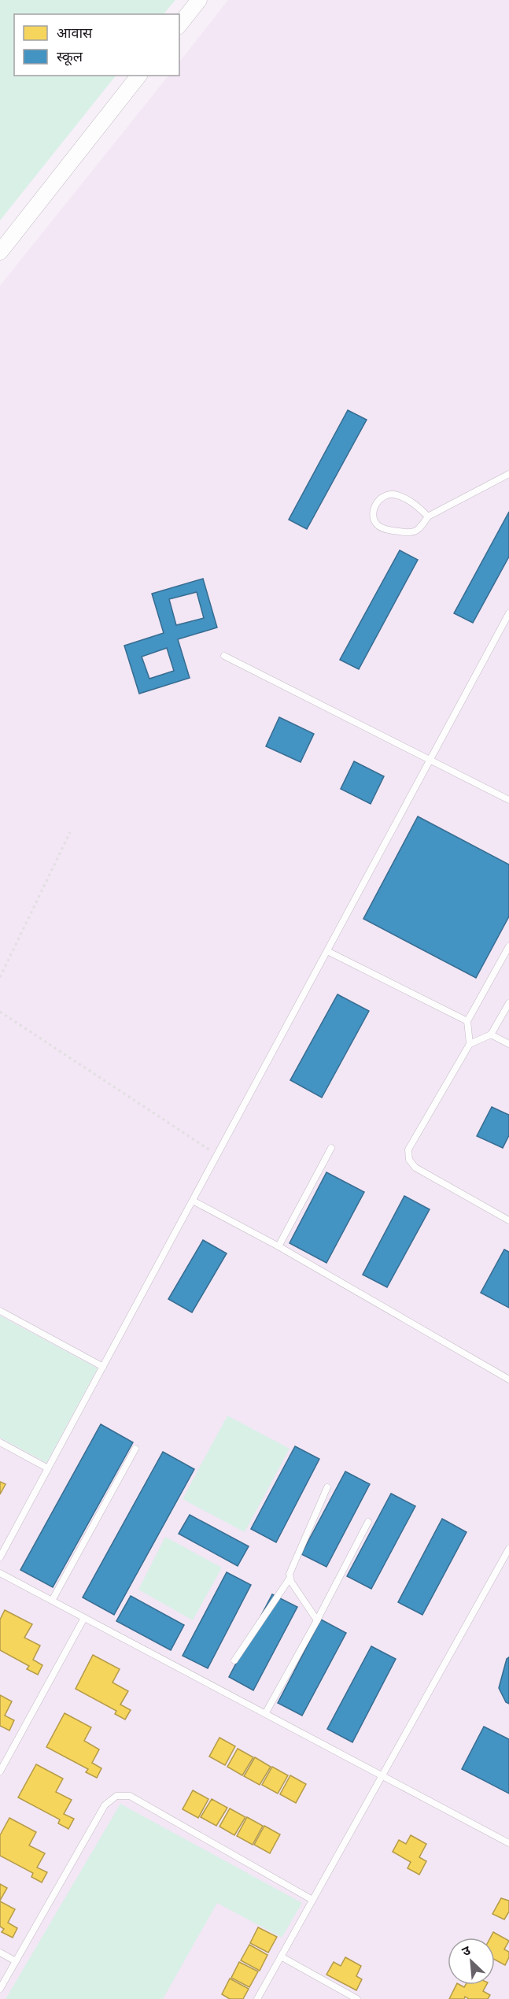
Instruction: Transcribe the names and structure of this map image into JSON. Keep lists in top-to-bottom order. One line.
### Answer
{"legend":["आवास","स्कूल"],"north":"top left"}
